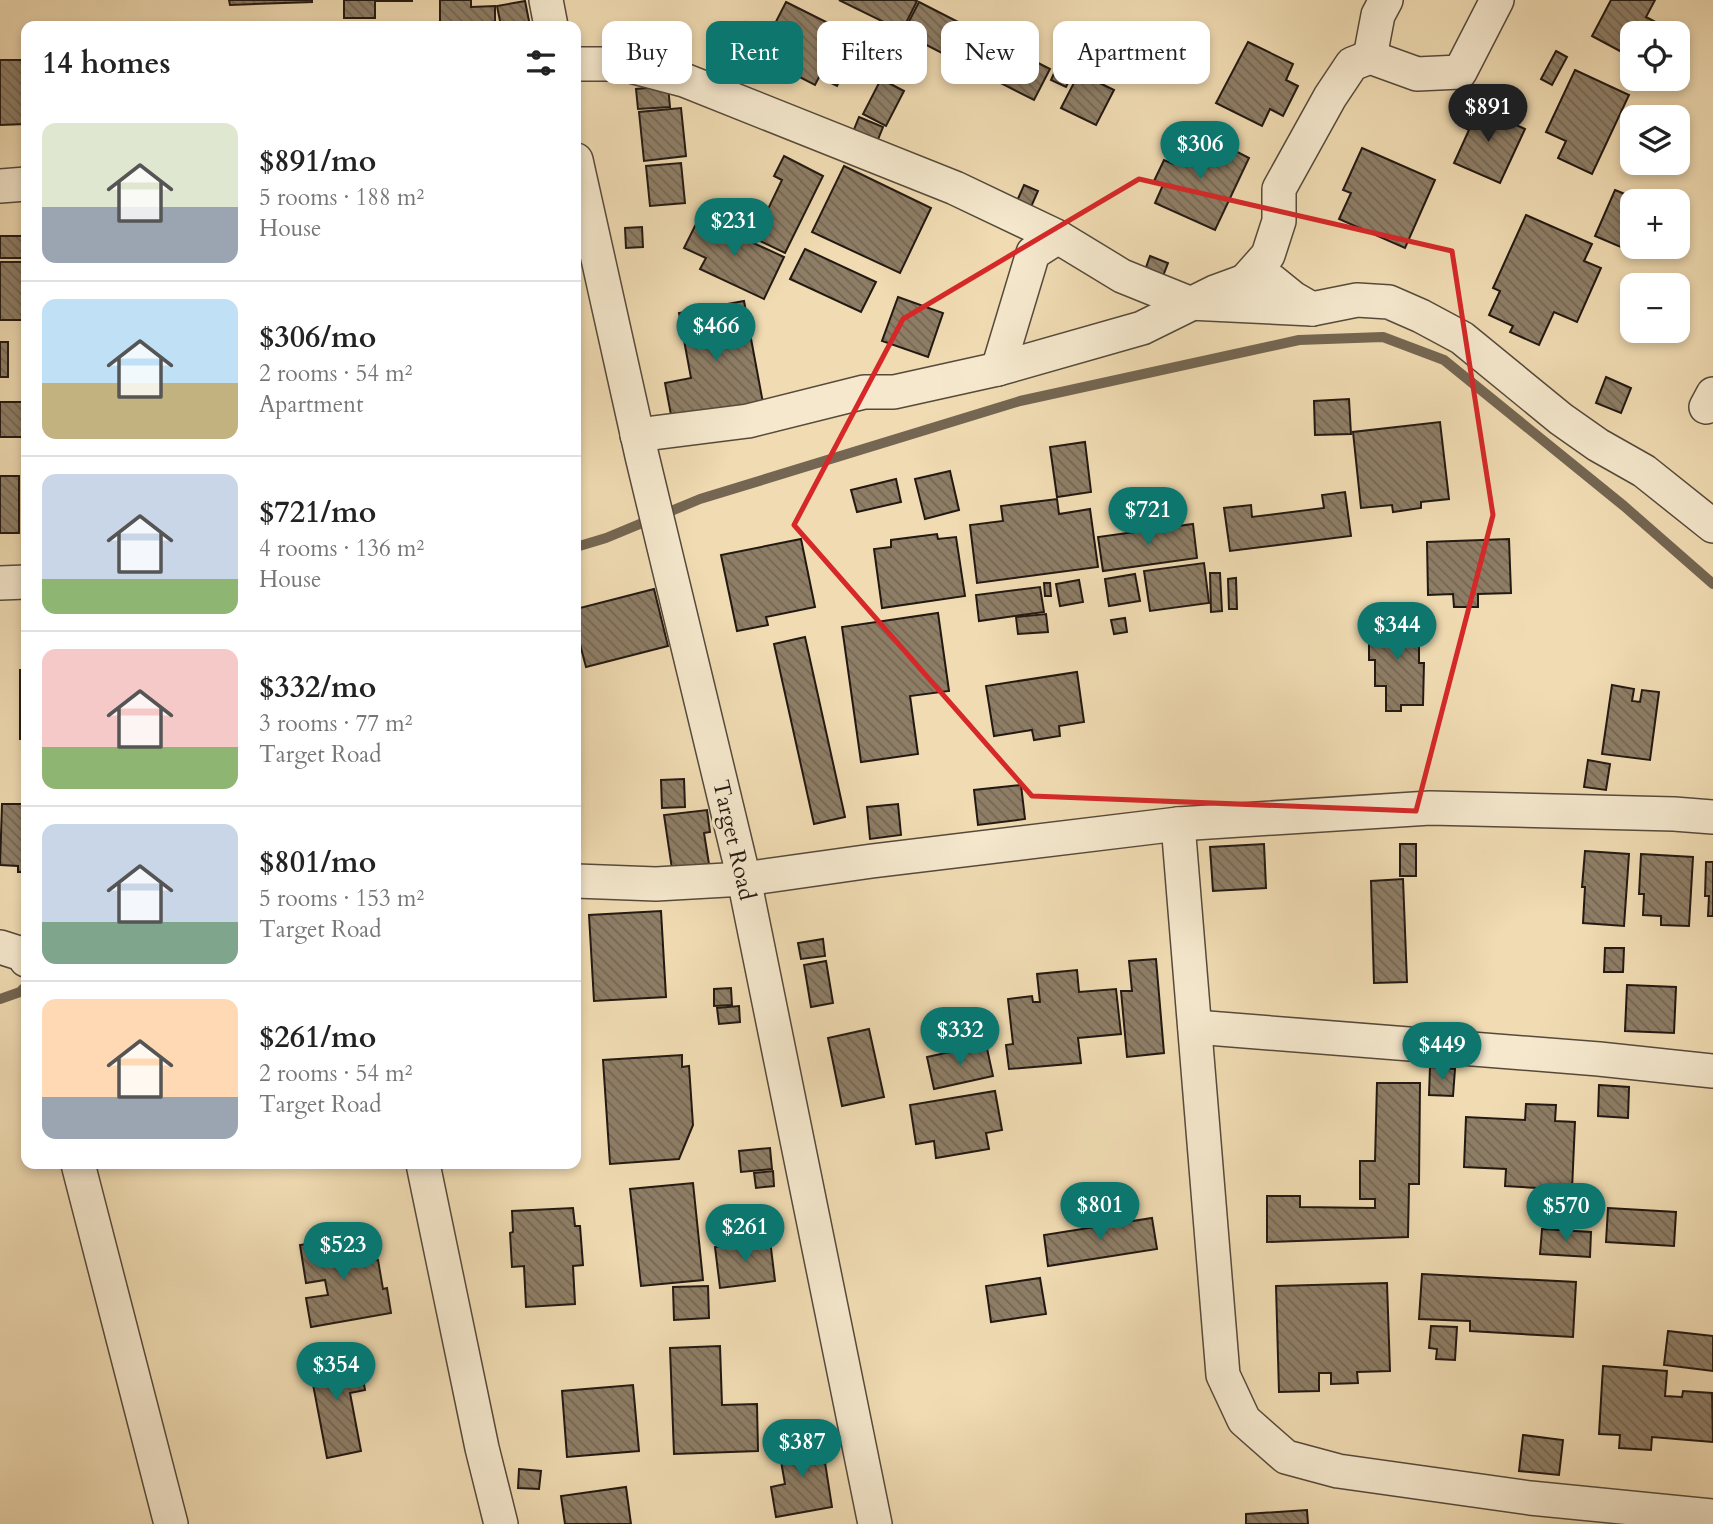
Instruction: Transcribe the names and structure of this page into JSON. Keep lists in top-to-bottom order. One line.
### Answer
{"streets":{"street":["Target Road"]},"page":{"map_buttons":["+","−"],"chip":["Buy","Rent","Filters","New","Apartment"],"heading":"14 homes","price":["$891","$306","$231","$466","$721","$344","$332","$449","$801","$570","$261","$523","$354","$387"],"list":[{"name":"$891/mo","note":"5 rooms · 188 m² · House"},{"name":"$306/mo","note":"2 rooms · 54 m² · Apartment"},{"name":"$721/mo","note":"4 rooms · 136 m² · House"},{"name":"$332/mo","note":"3 rooms · 77 m² · Target Road"},{"name":"$801/mo","note":"5 rooms · 153 m² · Target Road"},{"name":"$261/mo","note":"2 rooms · 54 m² · Target Road"}]}}
